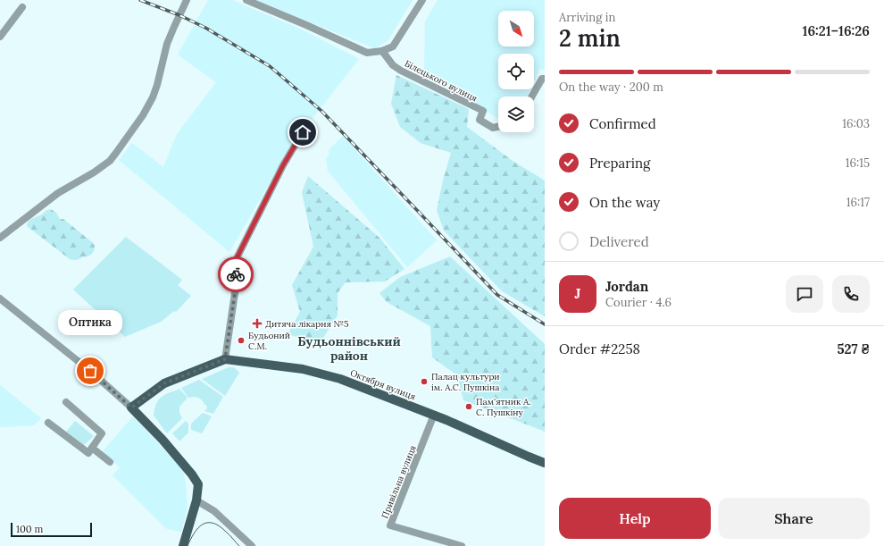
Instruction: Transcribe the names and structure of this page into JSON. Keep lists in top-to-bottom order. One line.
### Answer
{"streets":{"main road":["Октября вулиця"],"street":["Білецького вулиця","Привільна вулиця"]},"crossings":[["Октября вулиця","Привільна вулиця"]],"districts":["Будьоннівський район"],"places":{"health":["Дитяча лікарня №5"],"other":["Будьоний С.М.","Оптика","Палац культури ім. А.С. Пушкіна","Пам'ятник А. С. Пушкіну"]},"scale_bar":"100 m","north":"bottom right","page":{"heading":["2 min","Arriving in","16:21–16:26"],"panel":["Jordan","Courier · 4.6","Order #2258","527 ₴"],"bar":"On the way · 200 m","list":[["Confirmed","16:03"],["Preparing","16:15"],["On the way","16:17"],"Delivered"],"round":"J","bubble":"Оптика","buttons":["Help","Share"],"scale":"100 m"}}
